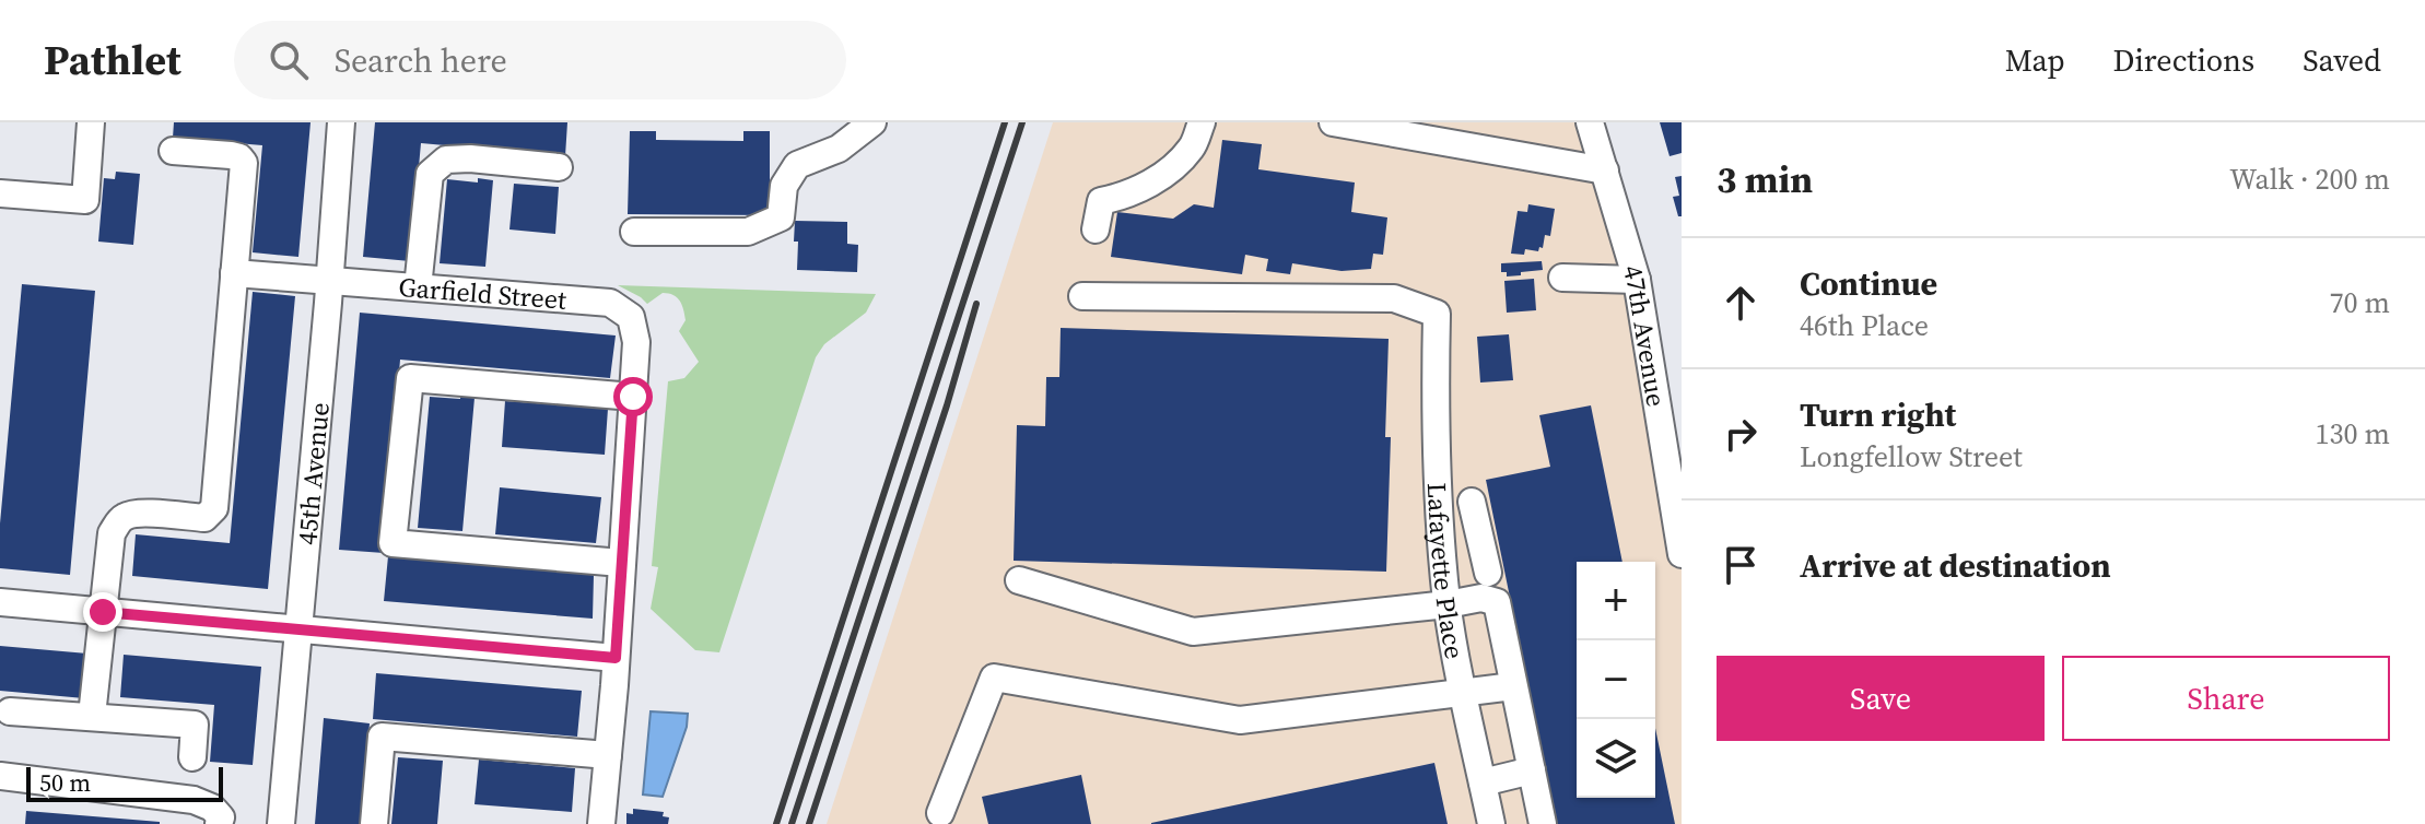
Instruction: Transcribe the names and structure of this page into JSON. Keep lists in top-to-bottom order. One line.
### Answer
{"streets":{"street":["Garfield Street","47th Avenue","45th Avenue","Lafayette Place"]},"crossings":[["Garfield Street","45th Avenue"]],"scale_bar":"50 m","page":{"header":"Pathlet","search":"Search here","nav":["Map","Directions","Saved"],"heading":["3 min","Walk · 200 m"],"list":[["Continue","46th Place","70 m"],["Turn right","Longfellow Street","130 m"],"Arrive at destination"],"map_buttons":["+","−"],"buttons":["Save","Share"],"scale":"50 m"}}
